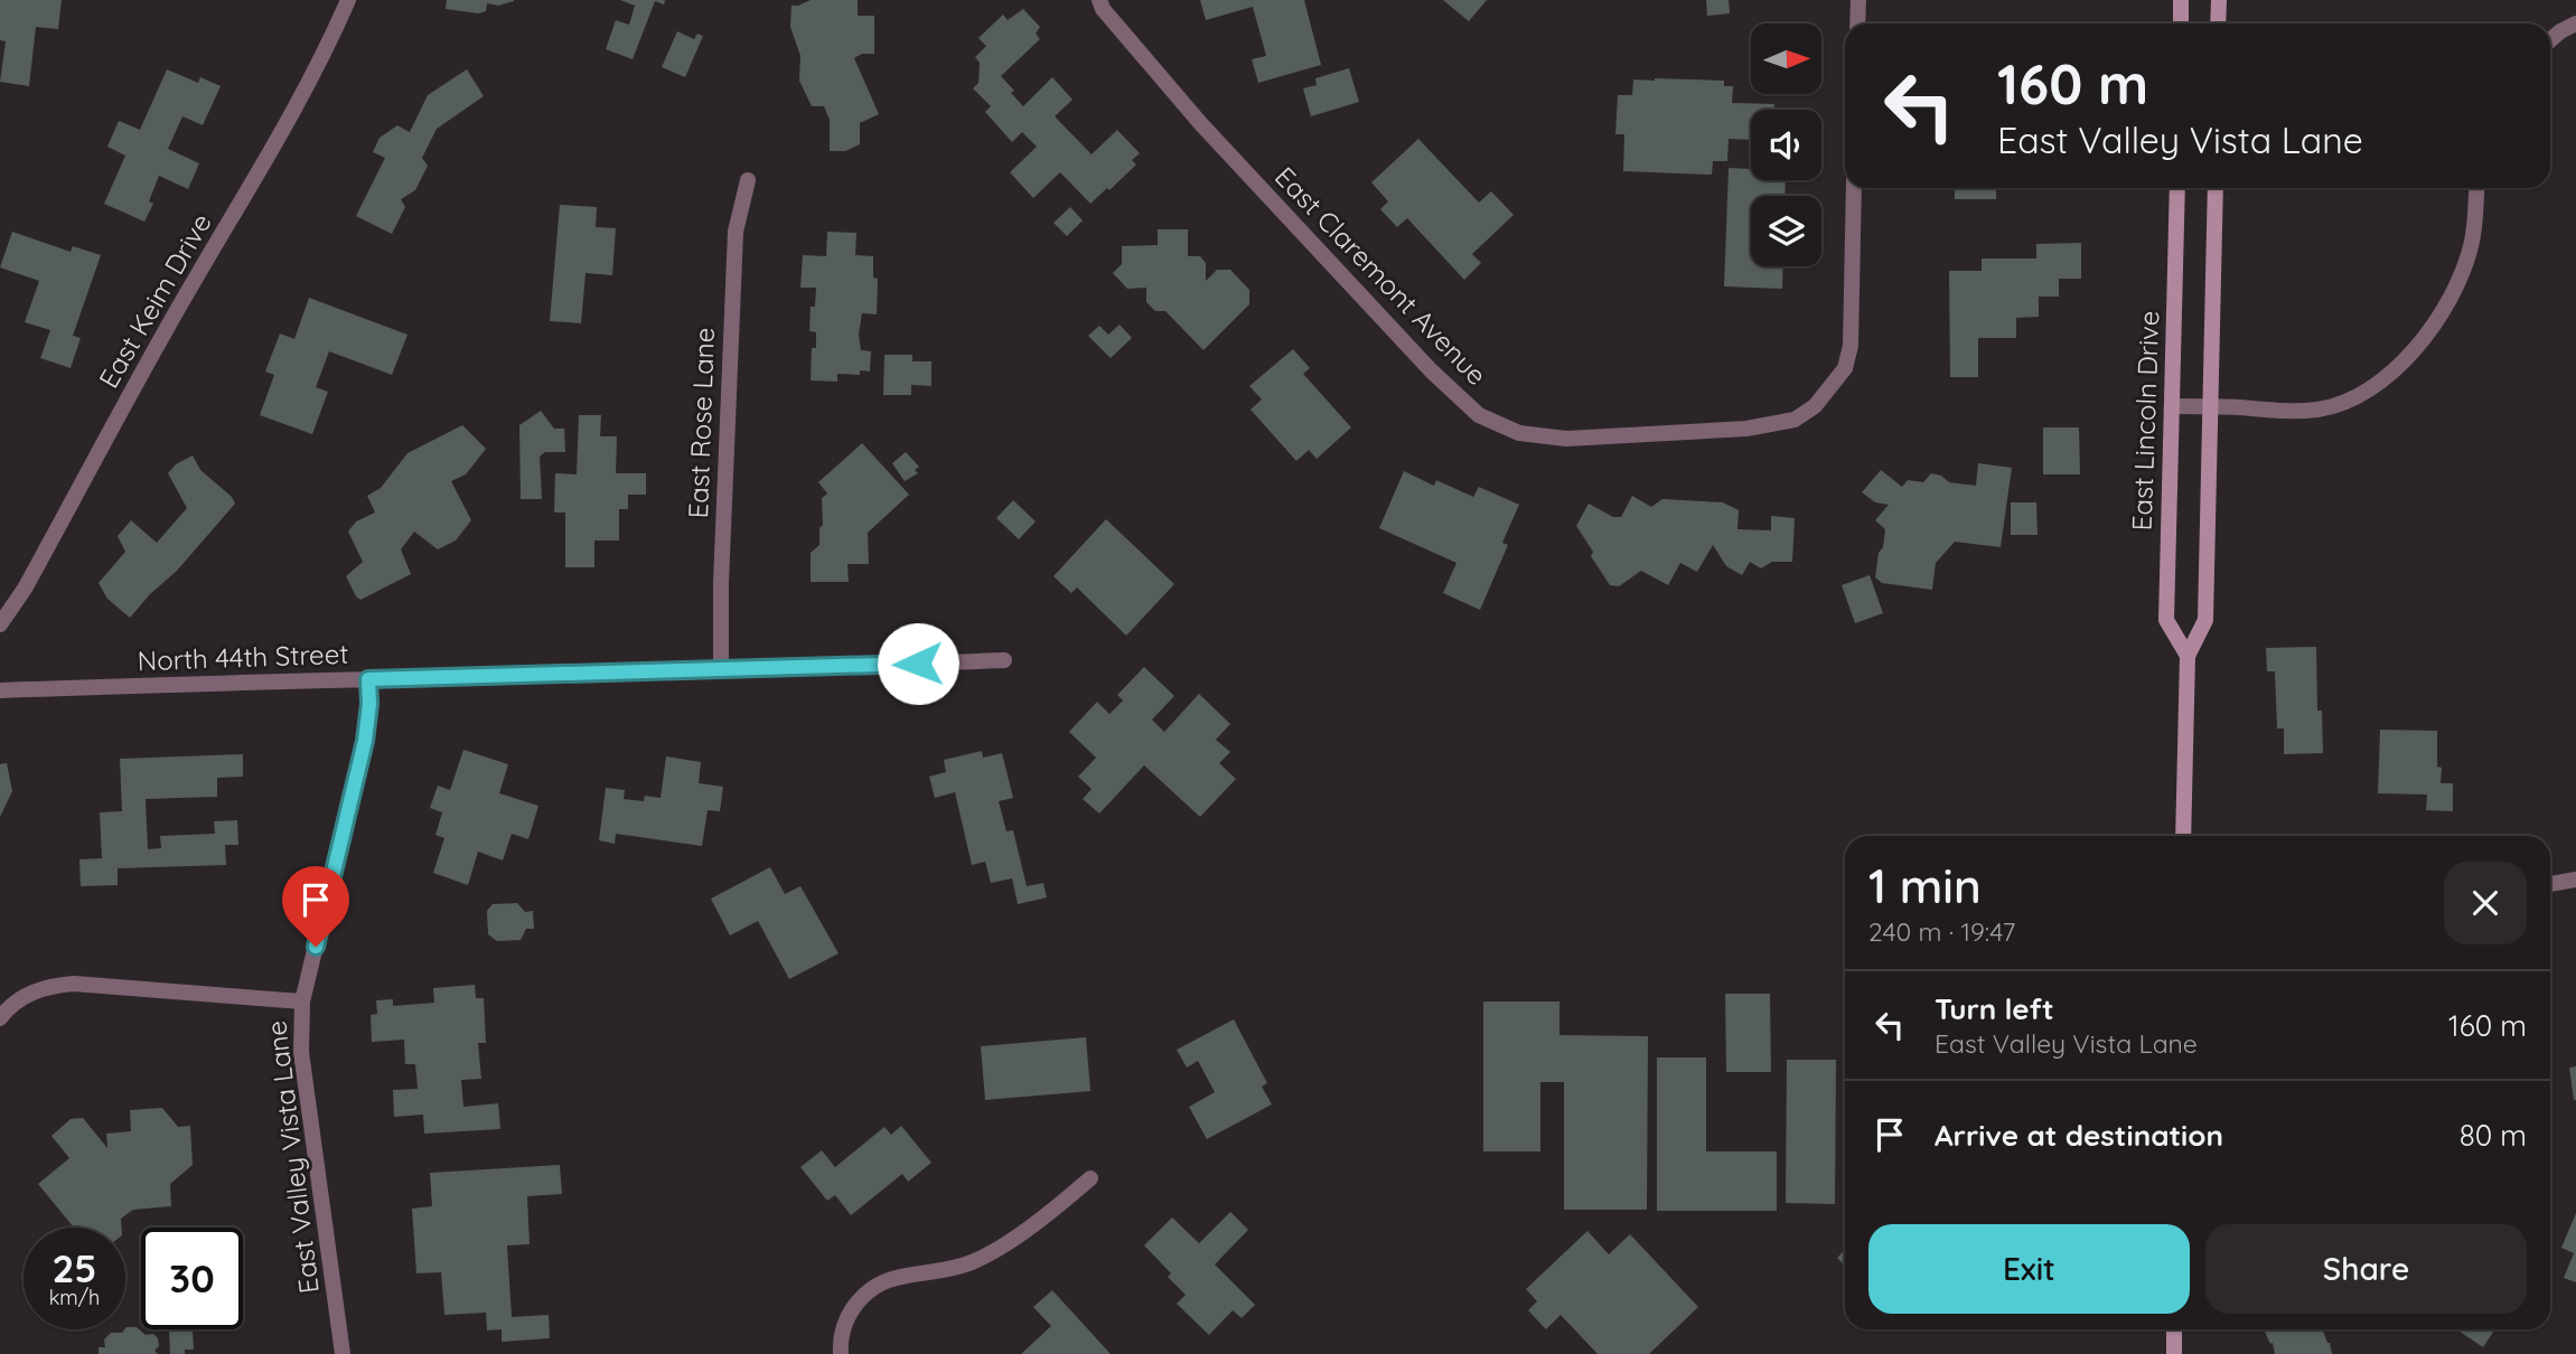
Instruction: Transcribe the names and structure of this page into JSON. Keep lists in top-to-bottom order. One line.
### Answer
{"streets":{"main road":["East Lincoln Drive"],"street":["East Claremont Avenue","East Keim Drive","East Rose Lane","North 44th Street","East Valley Vista Lane"]},"crossings":[["East Rose Lane","North 44th Street"],["North 44th Street","East Valley Vista Lane"]],"north":"right","page":{"turn":["160 m","East Valley Vista Lane"],"heading":["1 min","240 m · 19:47"],"list":[{"name":"Turn left","note":"East Valley Vista Lane","value":"160 m"},{"name":"Arrive at destination","value":"80 m"}],"buttons":["Exit","Share"],"speed":"25 km/h","limit":"30"}}
